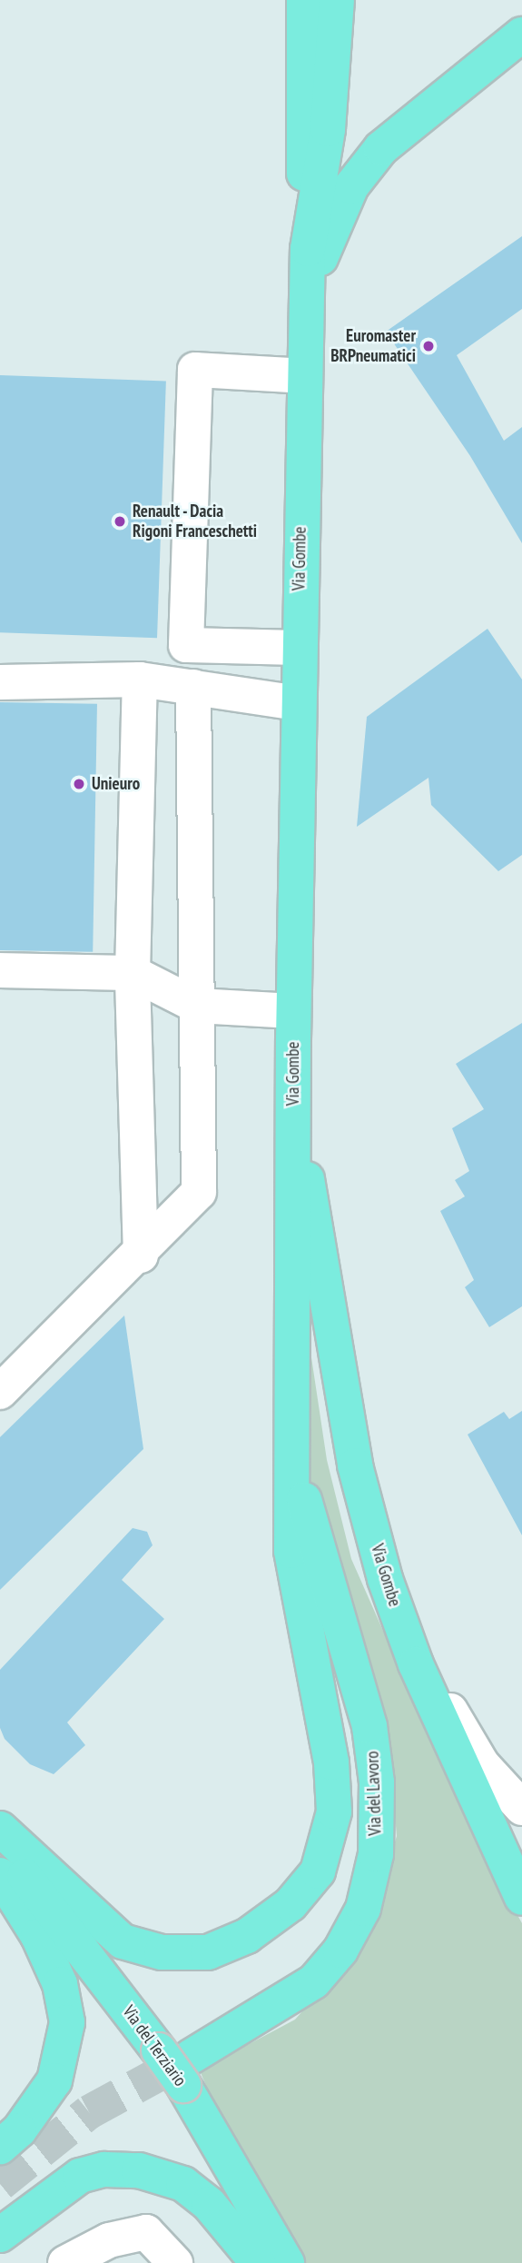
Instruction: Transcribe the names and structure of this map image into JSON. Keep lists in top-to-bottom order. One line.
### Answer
{"streets":{"main road":["Via Gombe","Via del Lavoro","Via del Terziario"]},"crossings":[["Via Gombe","Via del Lavoro"],["Via del Lavoro","Via del Terziario"]],"places":["Euromaster BRPneumatici","Renault - Dacia Rigoni Franceschetti","Unieuro"]}
